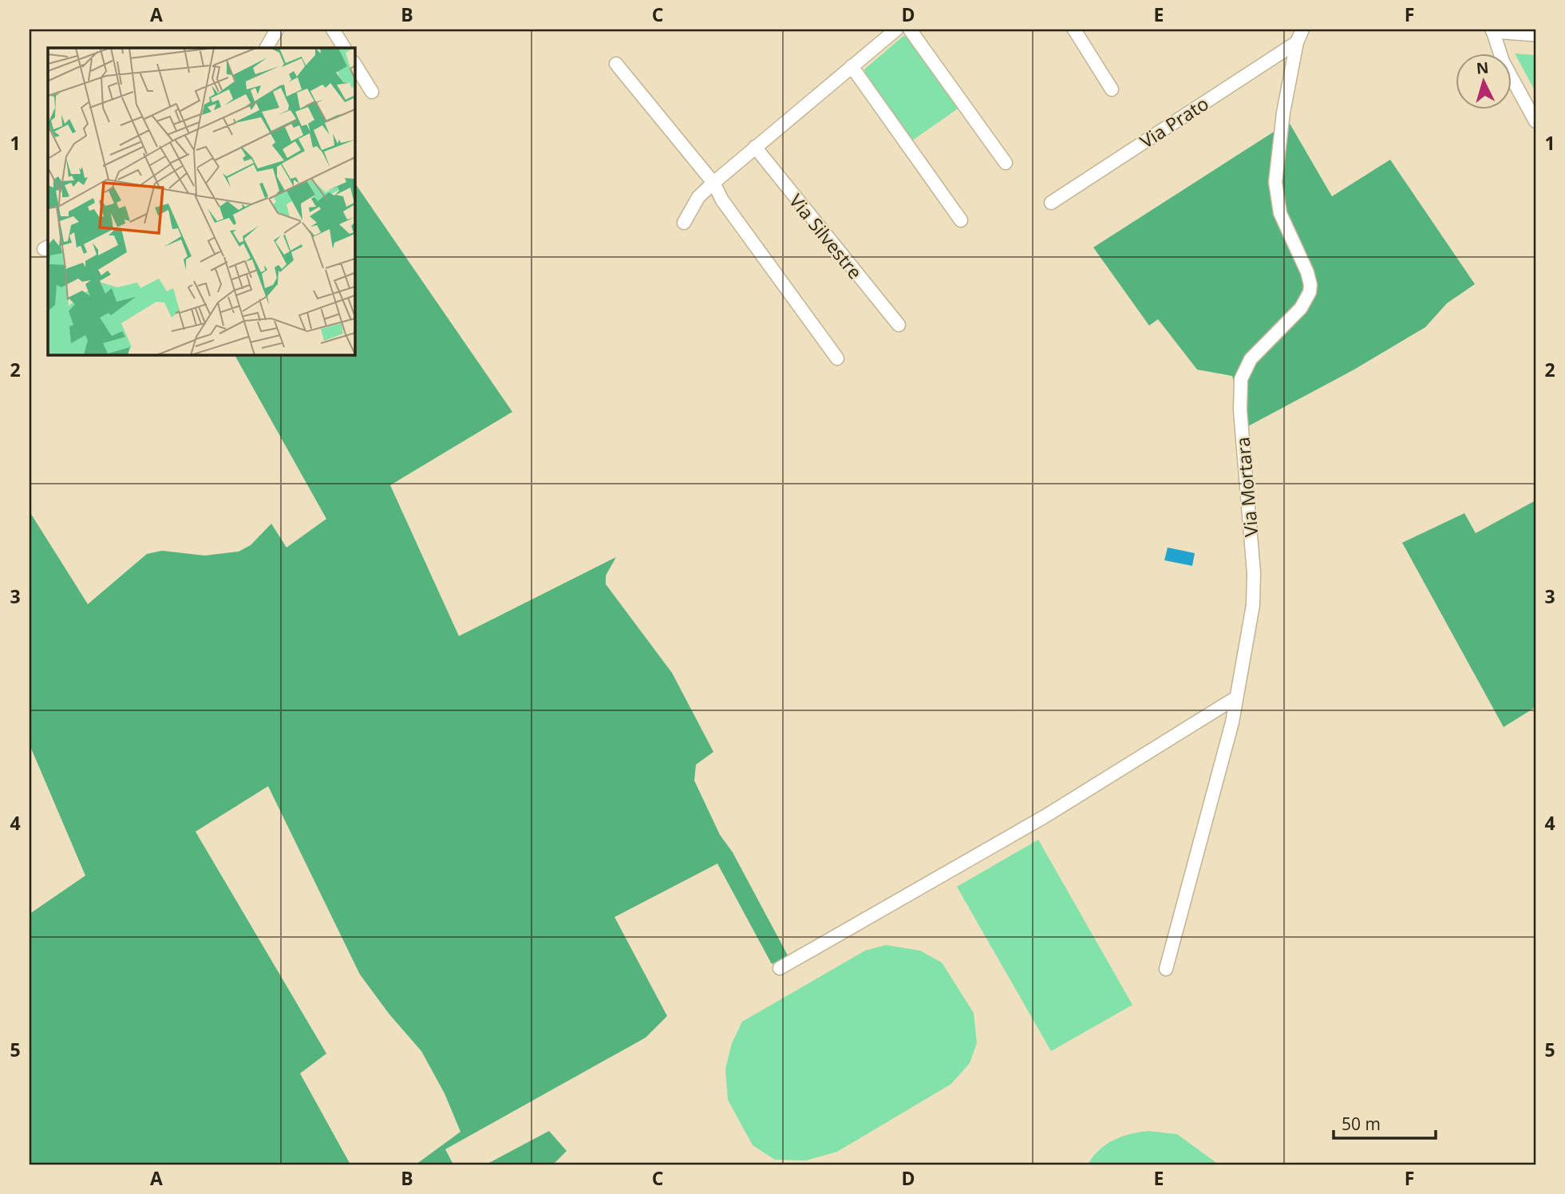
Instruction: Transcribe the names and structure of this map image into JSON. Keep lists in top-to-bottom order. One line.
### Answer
{"streets":{"street":["Via Prato","Via Silvestre","Via Mortara"]},"crossings":[["Via Prato","Via Mortara"]],"scale_bar":"50 m","north":"top","grid":{"columns":["A","B","C","D","E","F"],"rows":["1","2","3","4","5"]}}
